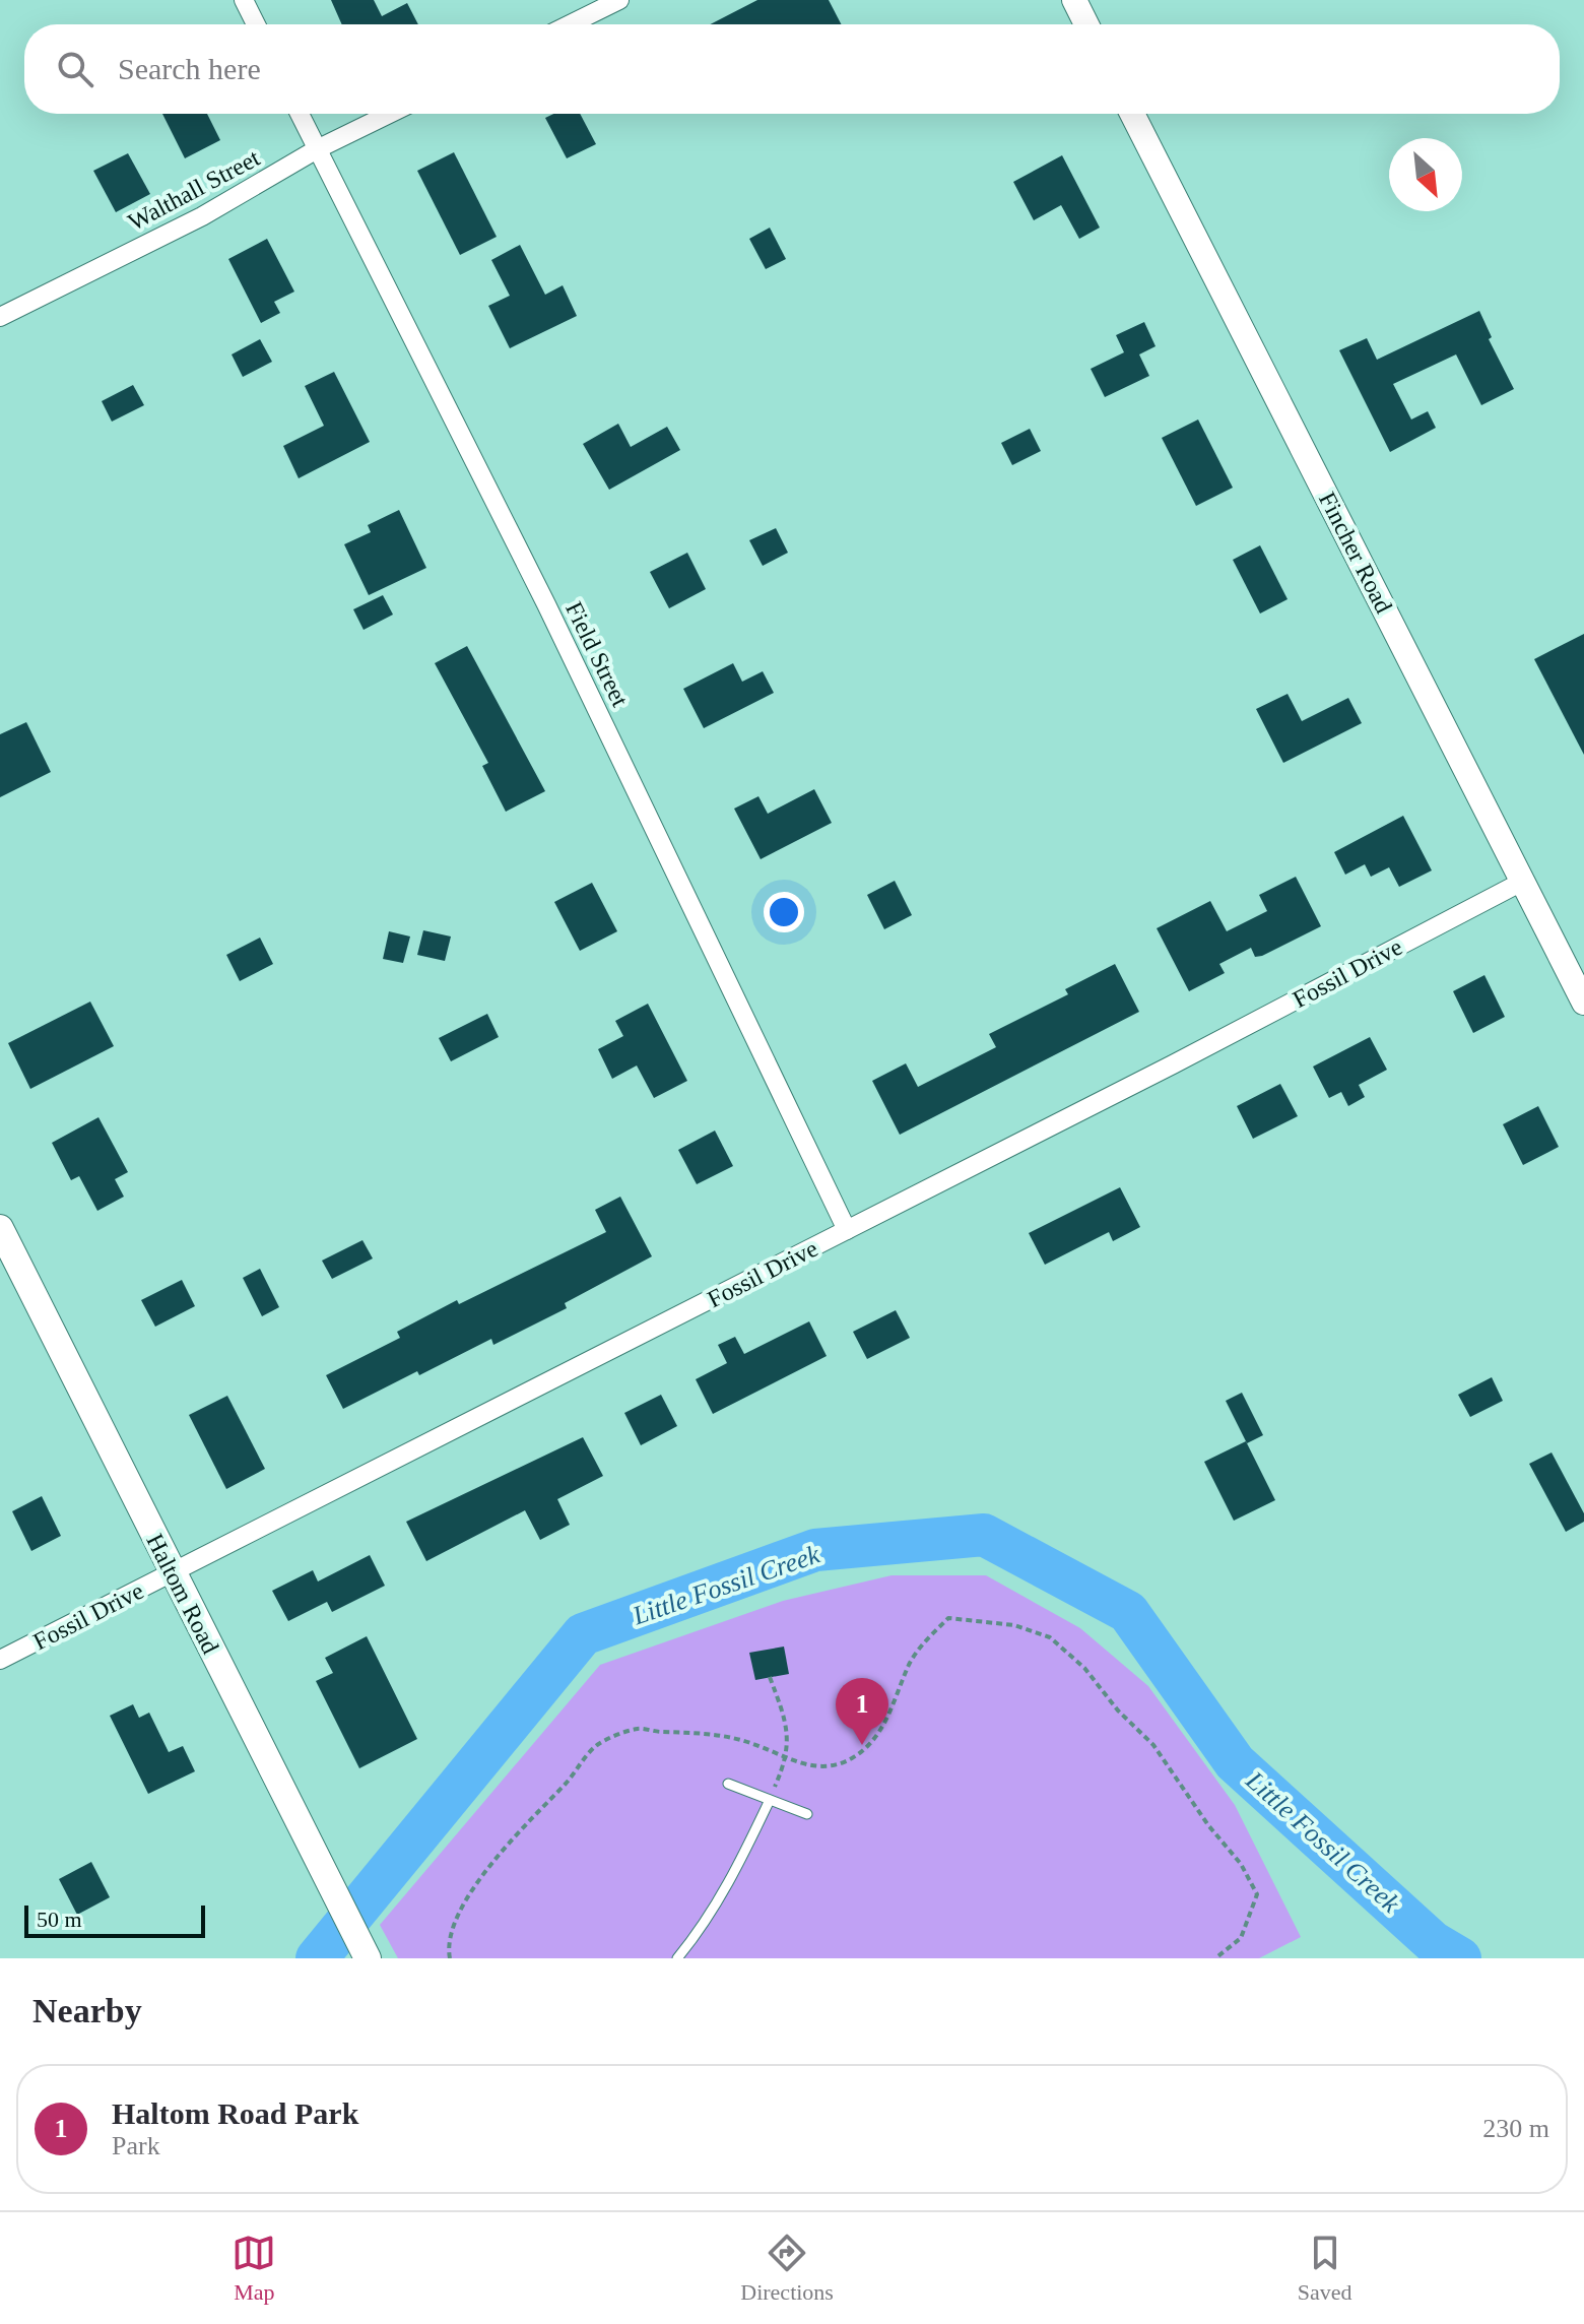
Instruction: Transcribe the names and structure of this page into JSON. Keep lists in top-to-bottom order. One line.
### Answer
{"streets":{"main road":["Haltom Road"],"street":["Walthall Street","Fincher Road","Field Street","Fossil Drive"]},"crossings":[["Walthall Street","Field Street"],["Fincher Road","Fossil Drive"],["Field Street","Fossil Drive"],["Fossil Drive","Haltom Road"]],"water":["Little Fossil Creek"],"scale_bar":"50 m","north":"bottom right","page":{"search":"Search here","pins":"1","scale":"50 m","heading":"Nearby","list":[{"mark":"1","name":"Haltom Road Park","note":"Park","value":"230 m"}],"nav":["Map","Directions","Saved"]}}
